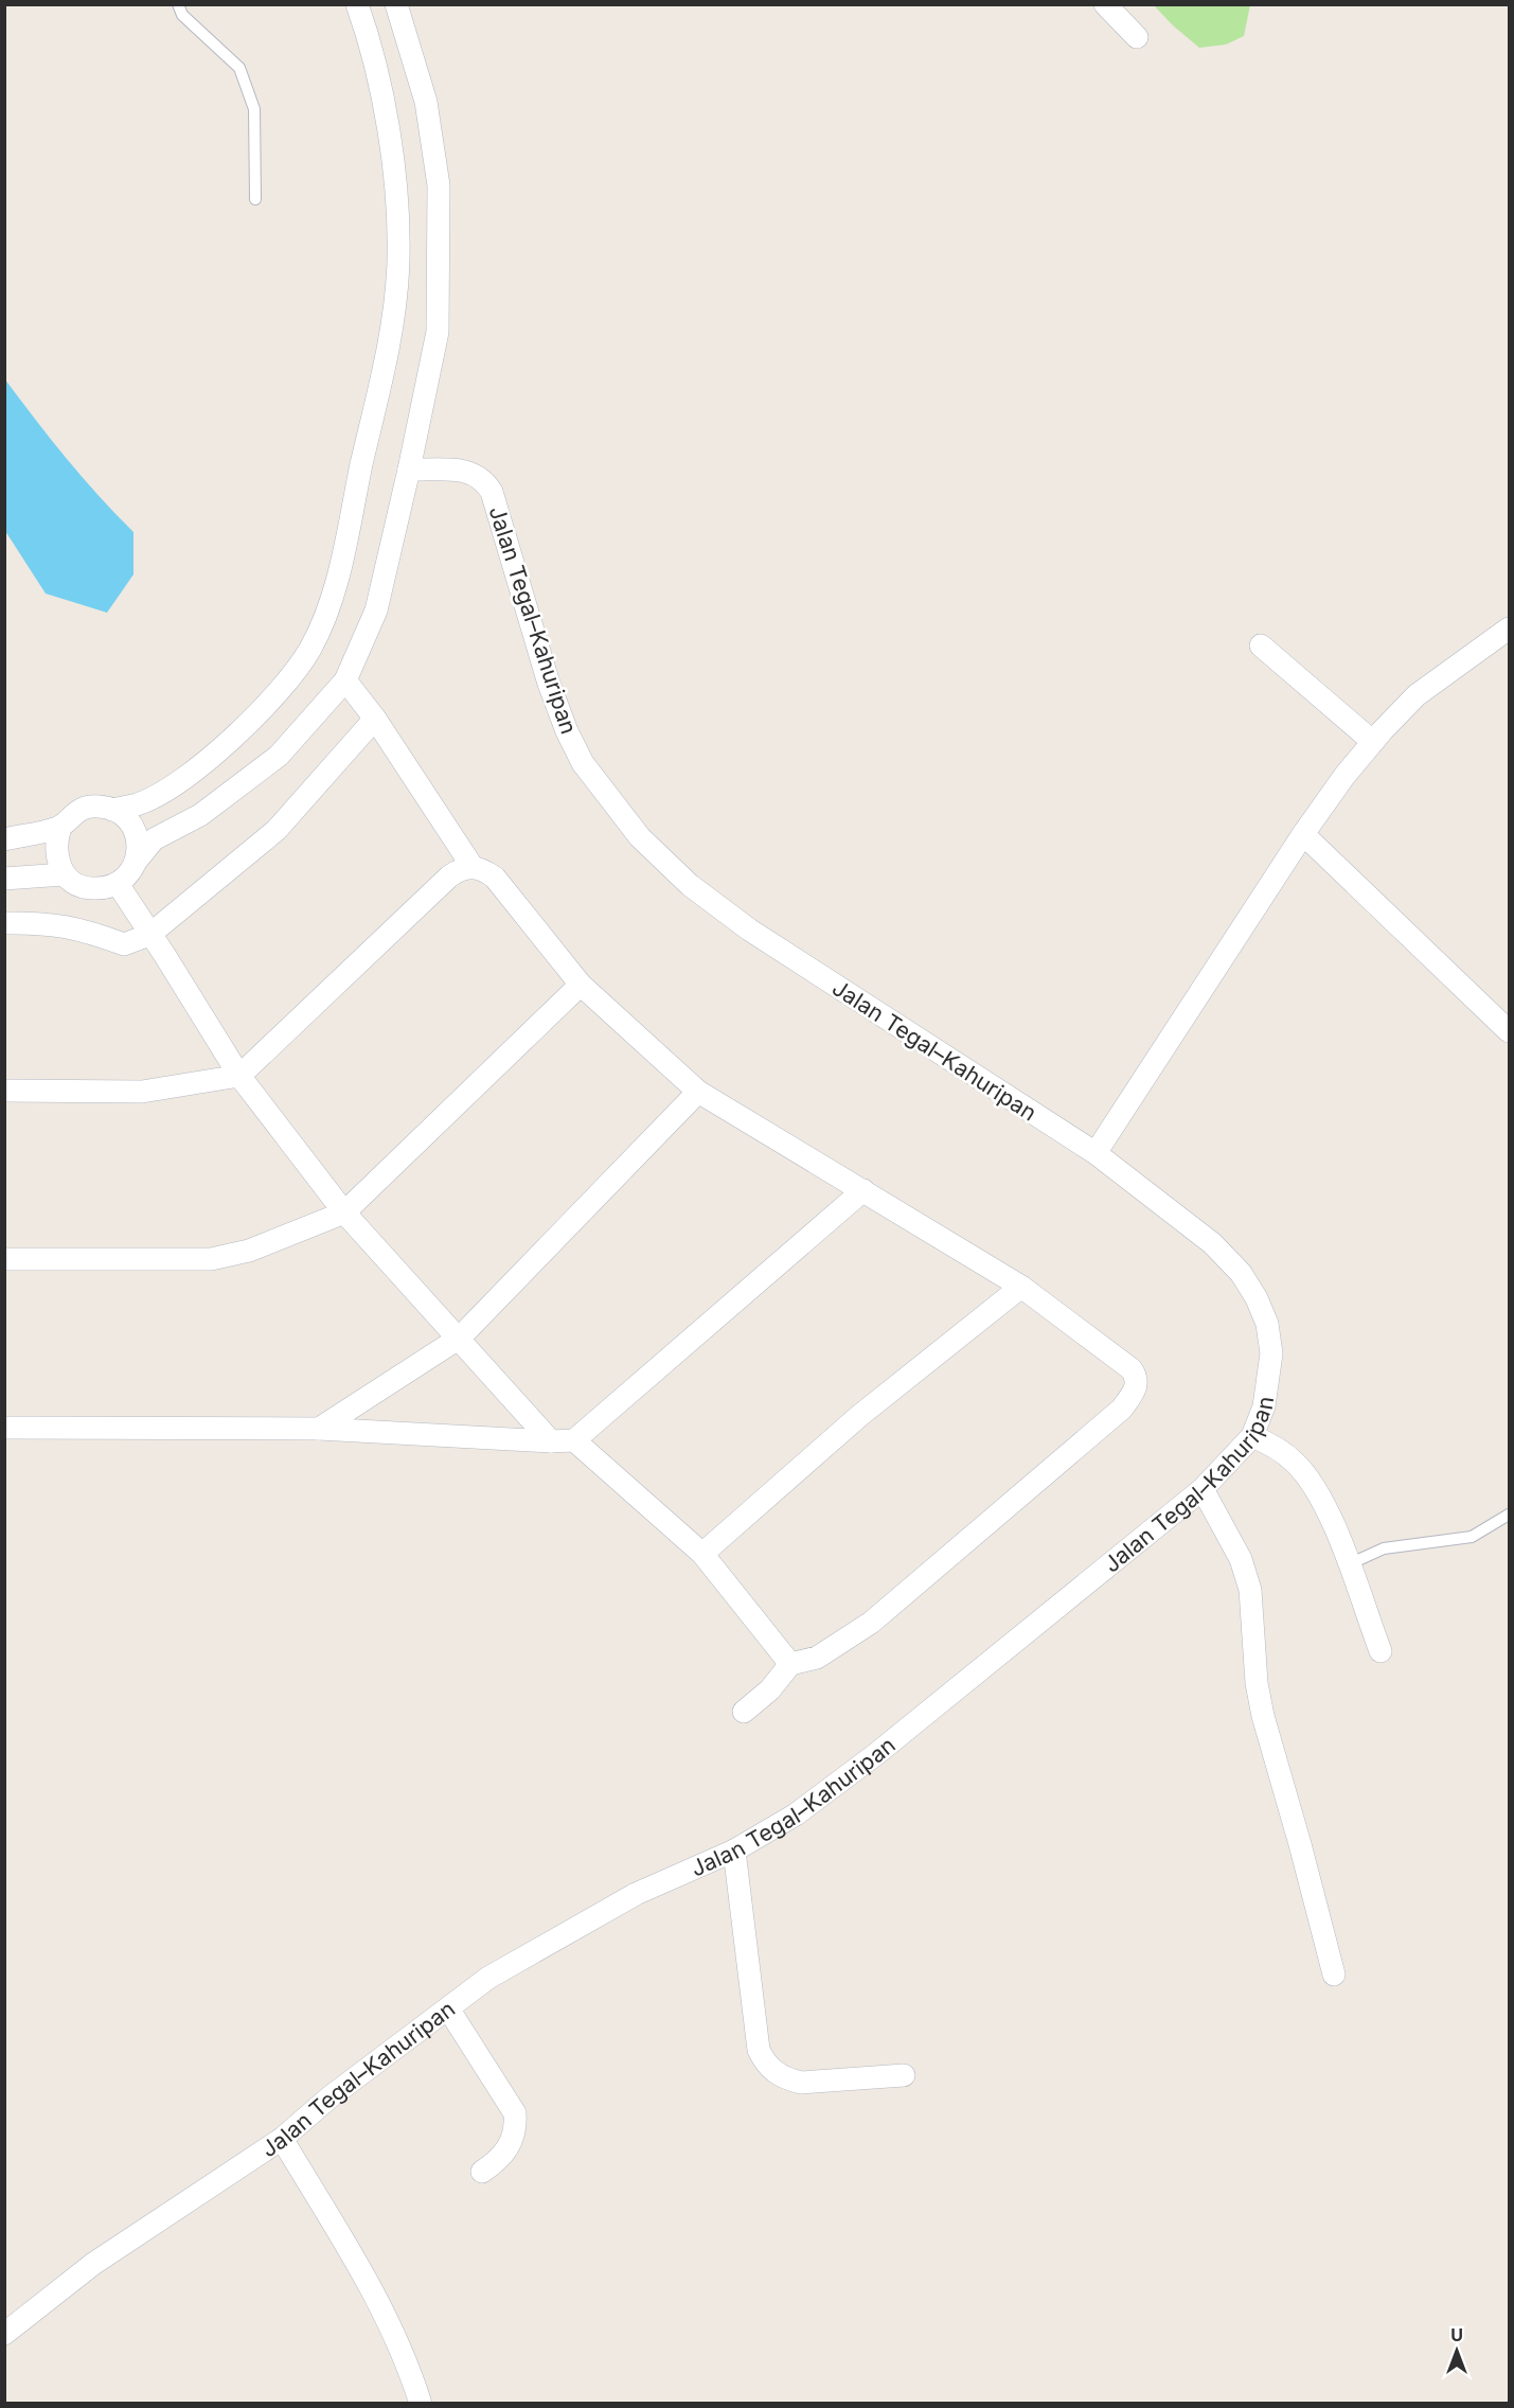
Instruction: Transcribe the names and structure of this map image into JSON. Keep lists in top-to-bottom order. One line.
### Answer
{"streets":{"street":["Jalan Tegal–Kahuripan"]},"north":"top"}
